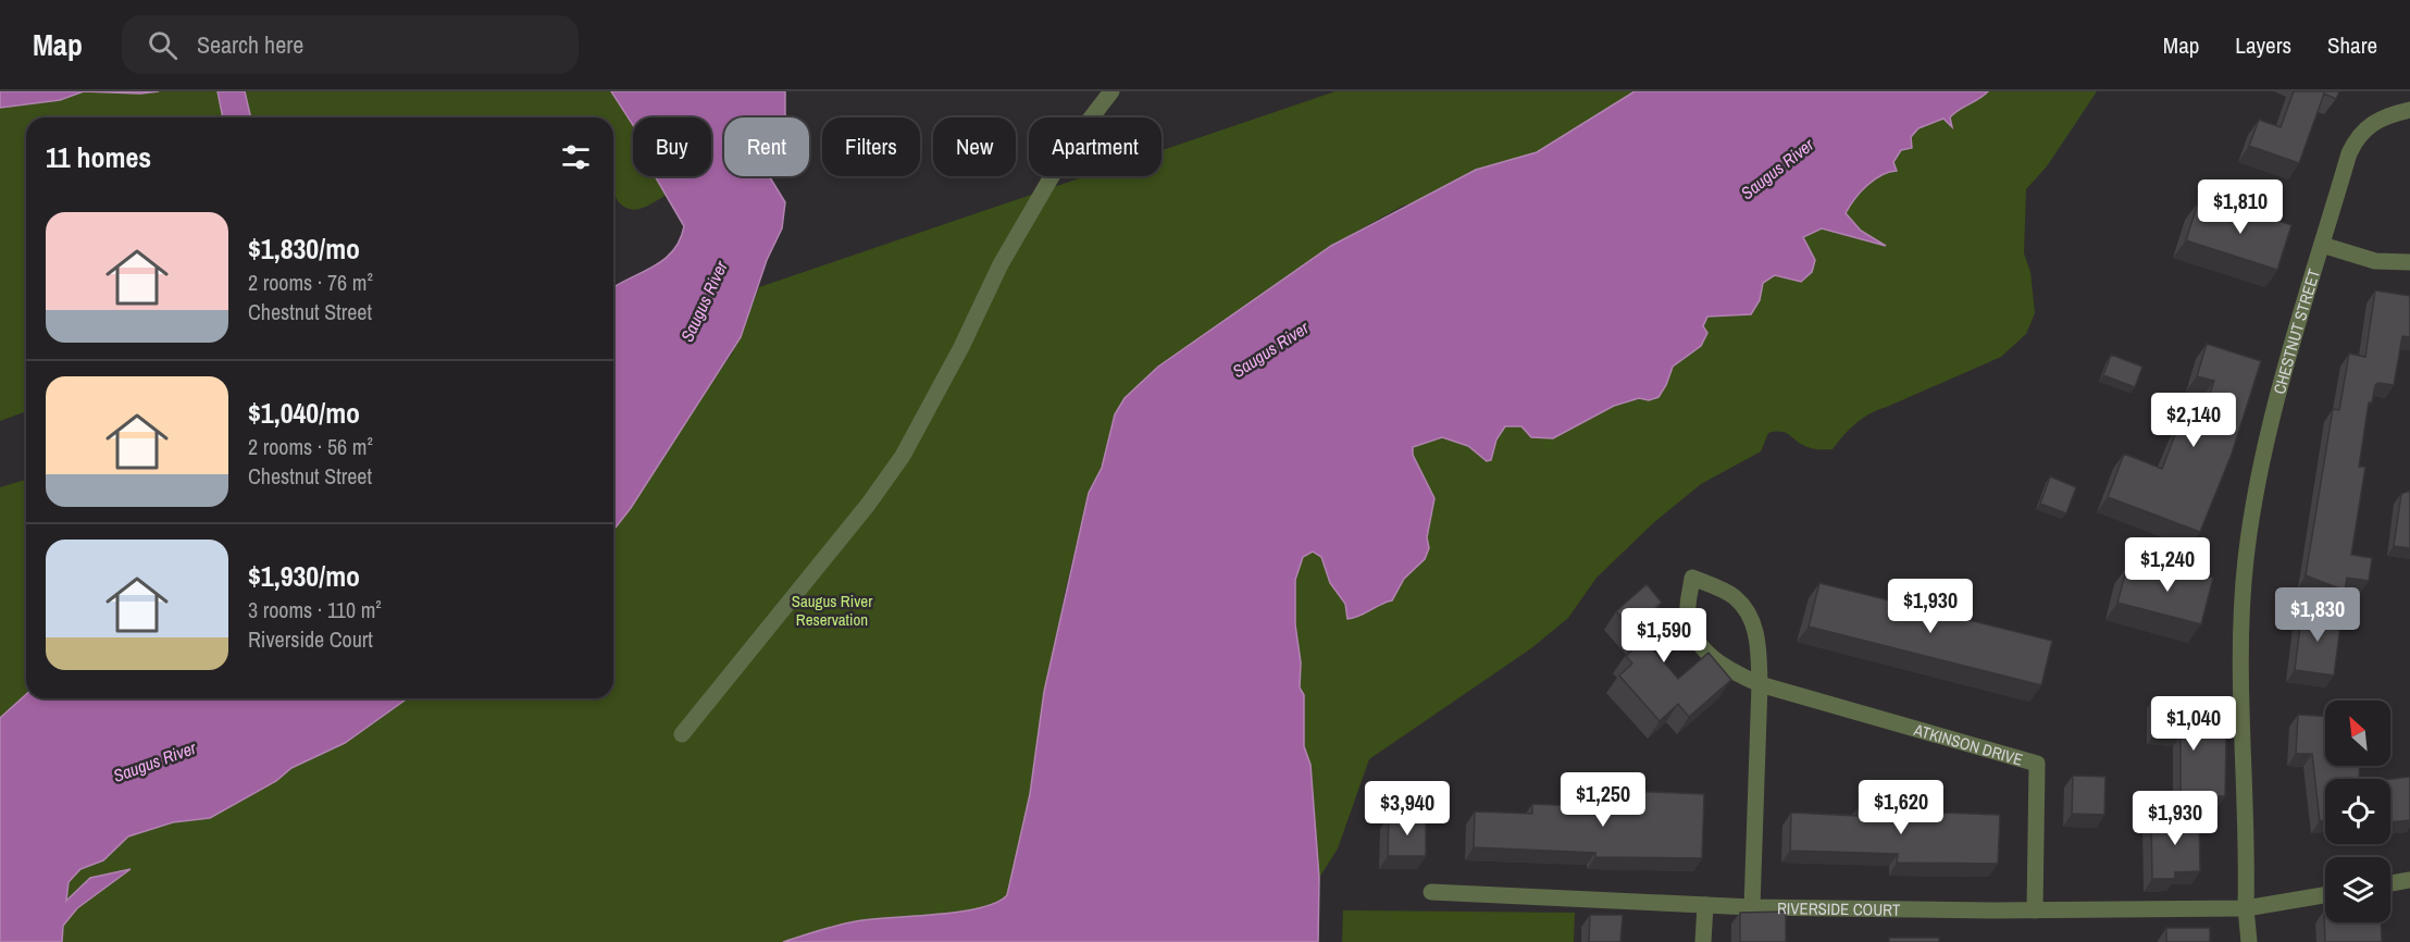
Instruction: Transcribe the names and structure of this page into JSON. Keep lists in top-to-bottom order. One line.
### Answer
{"streets":{"street":["CHESTNUT STREET","ATKINSON DRIVE","RIVERSIDE COURT"]},"crossings":[["CHESTNUT STREET","RIVERSIDE COURT"],["ATKINSON DRIVE","RIVERSIDE COURT"]],"water":["Saugus River"],"parks":["Saugus River Reservation"],"north":"top left","page":{"header":"Map","search":"Search here","nav":["Map","Layers","Share"],"chip":["Buy","Rent","Filters","New","Apartment"],"heading":"11 homes","price":["$1,810","$2,140","$1,240","$1,930","$1,830","$1,590","$1,040","$1,250","$1,620","$3,940","$1,930"],"list":[{"name":"$1,830/mo","note":"2 rooms · 76 m² · Chestnut Street"},{"name":"$1,040/mo","note":"2 rooms · 56 m² · Chestnut Street"},{"name":"$1,930/mo","note":"3 rooms · 110 m² · Riverside Court"}]}}
